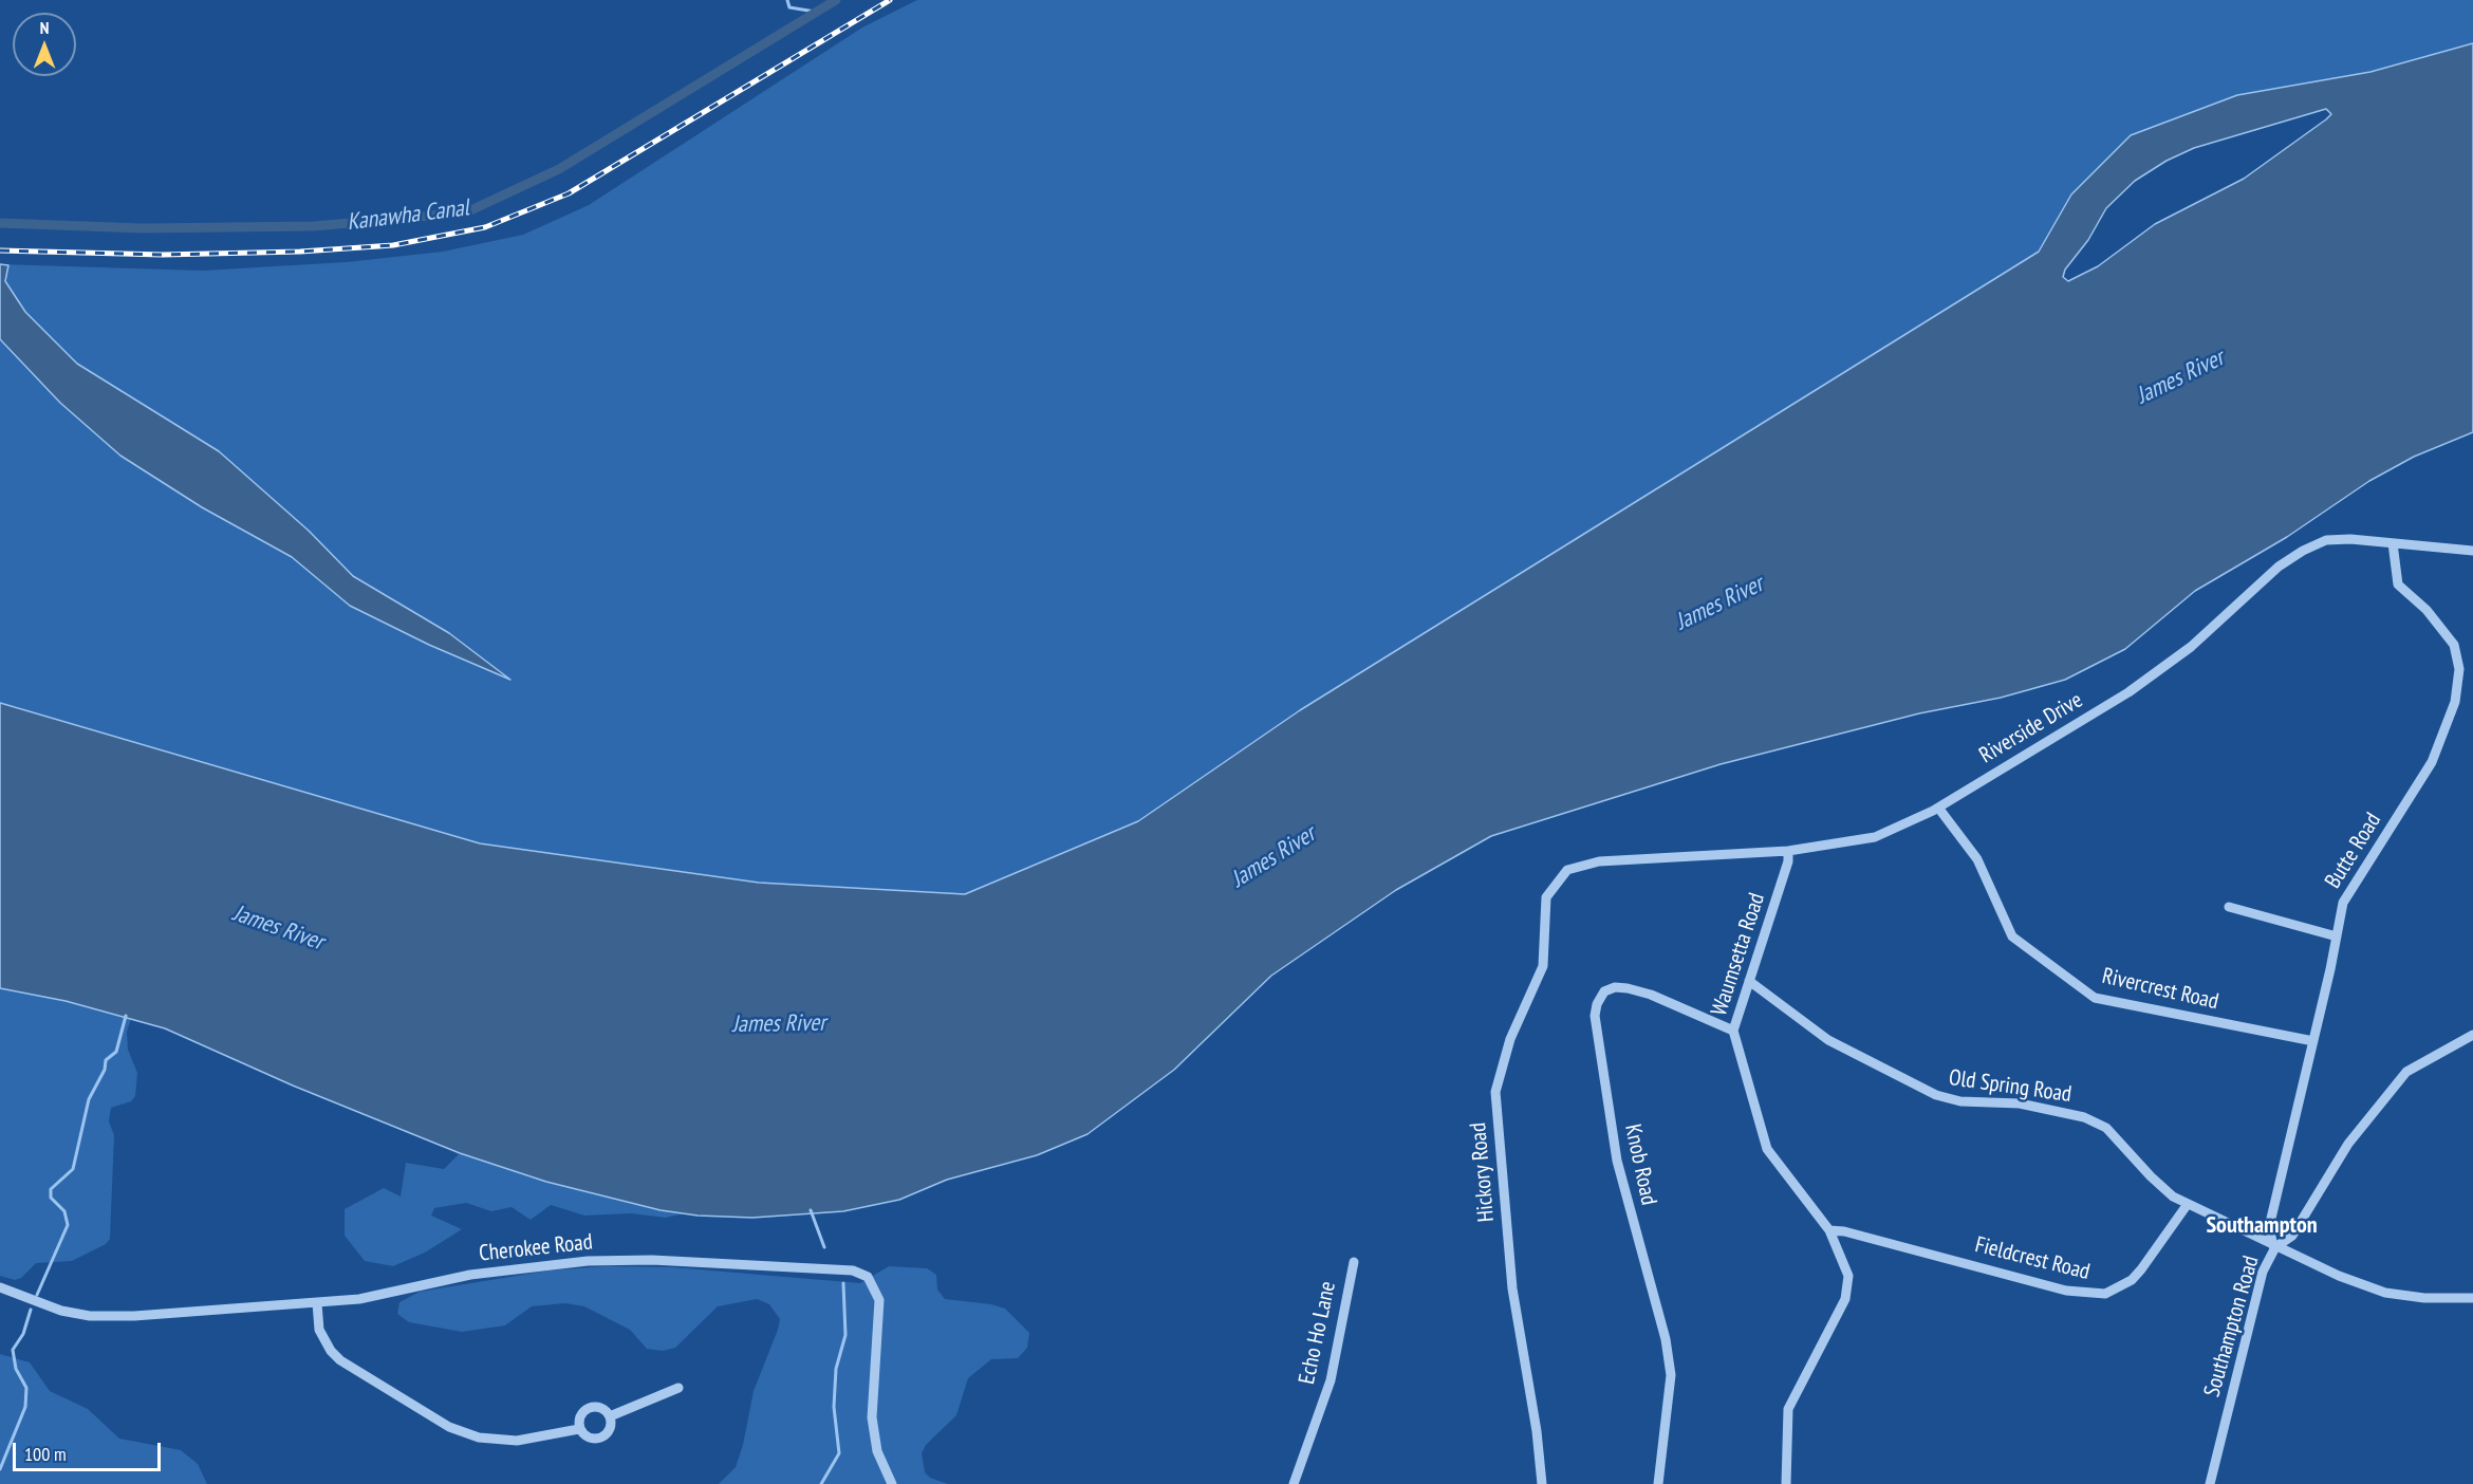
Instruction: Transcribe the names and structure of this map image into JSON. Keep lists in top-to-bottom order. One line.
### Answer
{"streets":{"street":["Riverside Drive","Butte Road","Waumsetta Road","Rivercrest Road","Old Spring Road","Knob Road","Hickory Road","Cherokee Road","Fieldcrest Road","Southampton Road","Echo Ho Lane"]},"crossings":[["Riverside Drive","Butte Road"],["Riverside Drive","Waumsetta Road"],["Riverside Drive","Rivercrest Road"],["Riverside Drive","Hickory Road"],["Butte Road","Rivercrest Road"],["Butte Road","Old Spring Road"],["Butte Road","Southampton Road"],["Waumsetta Road","Old Spring Road"],["Waumsetta Road","Knob Road"],["Waumsetta Road","Fieldcrest Road"],["Old Spring Road","Fieldcrest Road"],["Old Spring Road","Southampton Road"]],"districts":["Southampton"],"water":["Kanawha Canal","James River"],"scale_bar":"100 m","north":"top"}
